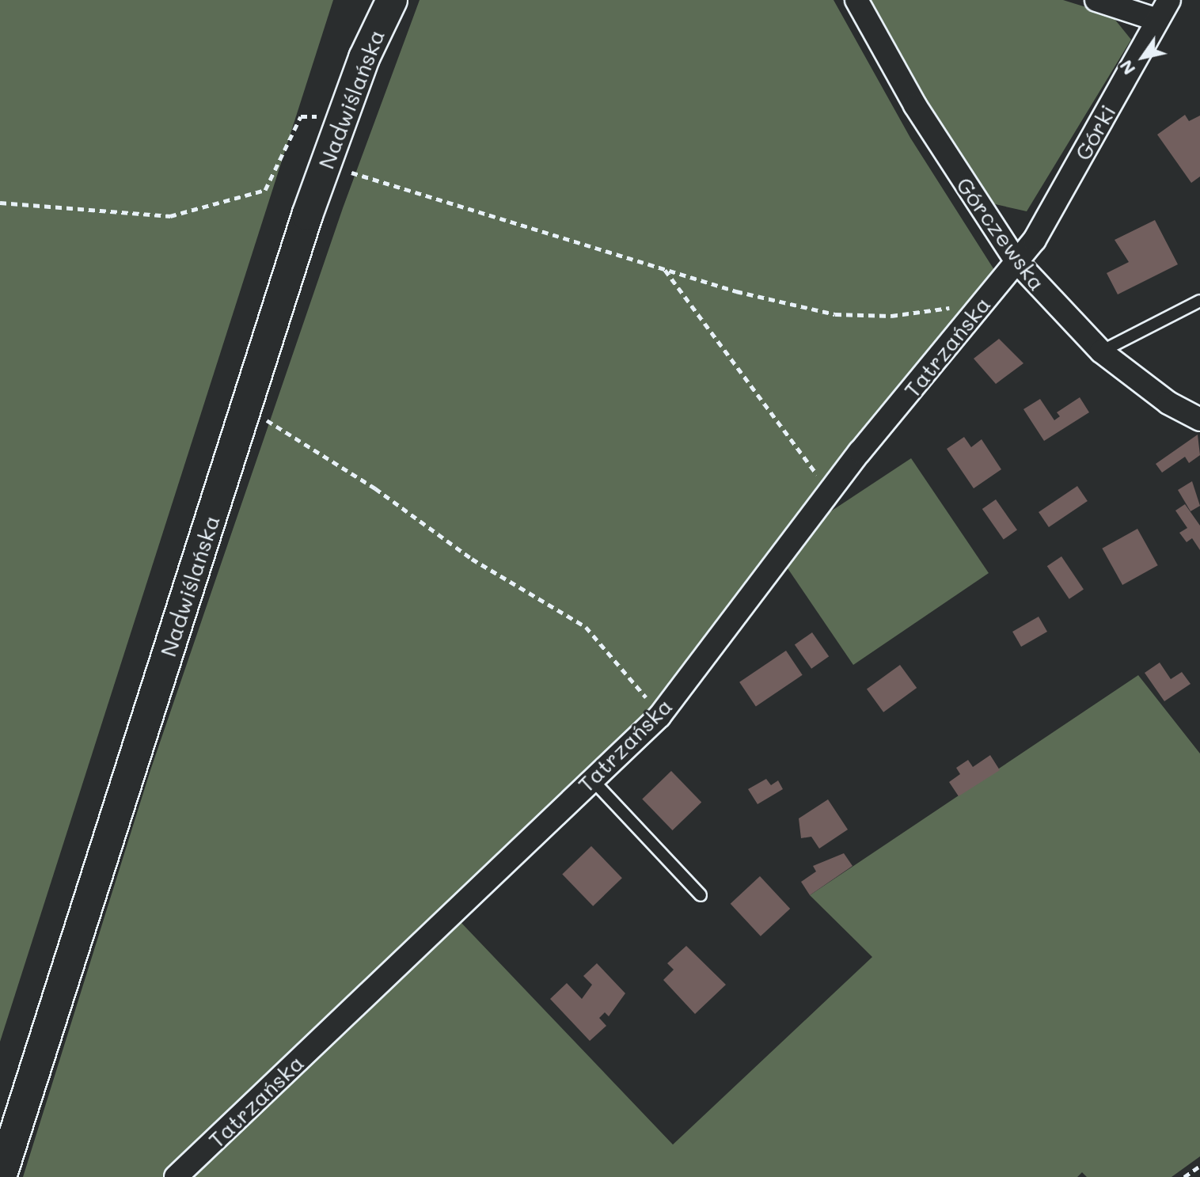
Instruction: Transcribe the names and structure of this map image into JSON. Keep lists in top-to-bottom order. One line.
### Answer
{"streets":{"main road":["Nadwiślańska"],"street":["Górki","Górczewska","Tatrzańska"]},"crossings":[["Górki","Górczewska"],["Górki","Tatrzańska"],["Górczewska","Tatrzańska"]],"north":"bottom left"}
